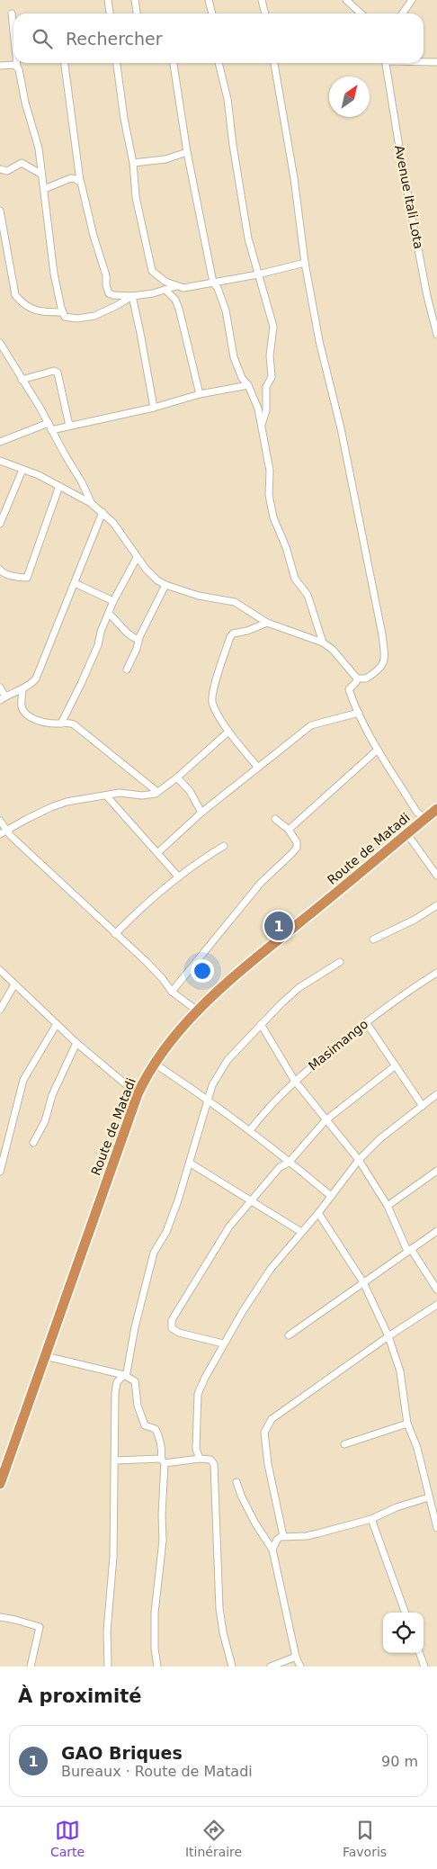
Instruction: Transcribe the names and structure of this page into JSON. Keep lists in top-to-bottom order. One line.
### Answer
{"streets":{"highway":["Route de Matadi"],"street":["Avenue Itali Lota","Masimango"]},"north":"top right","page":{"search":"Rechercher","pins":"1","heading":"À proximité","list":[{"mark":"1","name":"GAO Briques","note":"Bureaux · Route de Matadi","value":"90 m"}],"nav":["Carte","Itinéraire","Favoris"]}}
